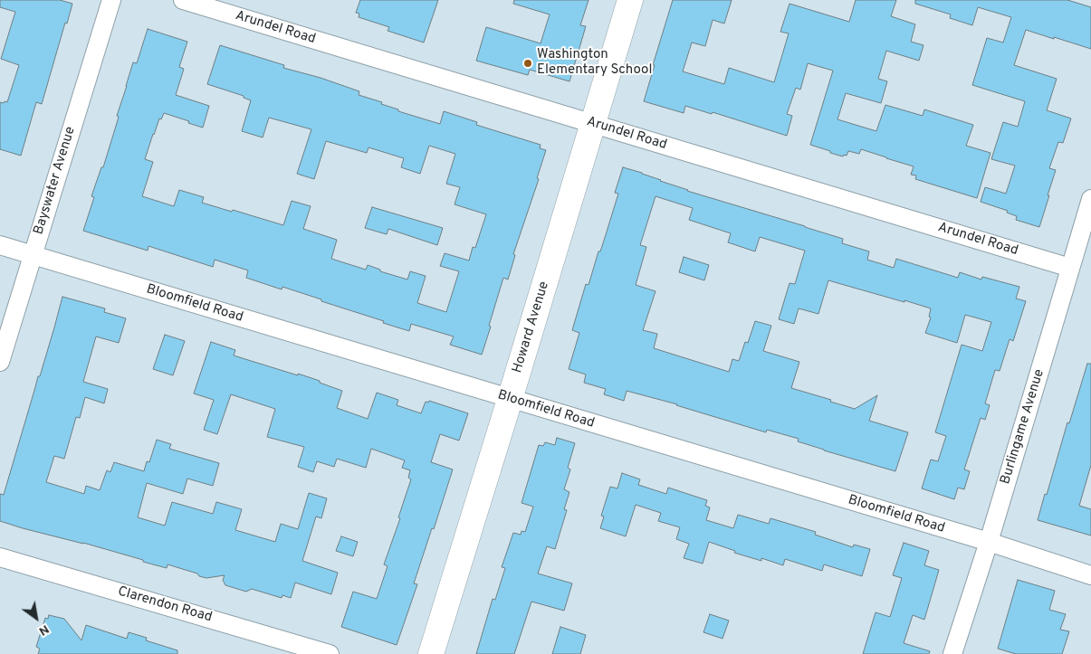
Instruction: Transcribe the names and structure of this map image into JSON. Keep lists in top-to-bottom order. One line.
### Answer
{"streets":{"street":["Arundel Road","Bayswater Avenue","Bloomfield Road","Howard Avenue","Burlingame Avenue","Clarendon Road"]},"crossings":[["Arundel Road","Howard Avenue"],["Arundel Road","Burlingame Avenue"],["Bayswater Avenue","Bloomfield Road"],["Bloomfield Road","Howard Avenue"],["Bloomfield Road","Burlingame Avenue"]],"places":["Washington Elementary School"],"north":"bottom right"}
